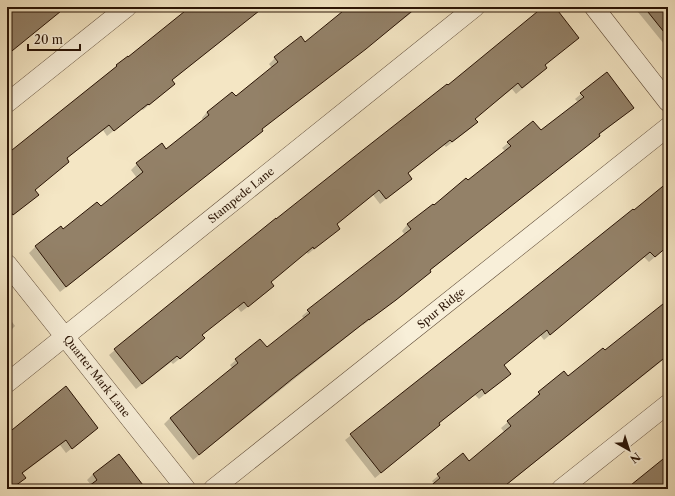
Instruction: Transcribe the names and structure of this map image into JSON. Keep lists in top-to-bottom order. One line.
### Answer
{"streets":{"street":["Stampede Lane","Spur Ridge","Quarter Mark Lane"]},"crossings":[["Stampede Lane","Quarter Mark Lane"]],"scale_bar":"20 m","north":"bottom right"}
